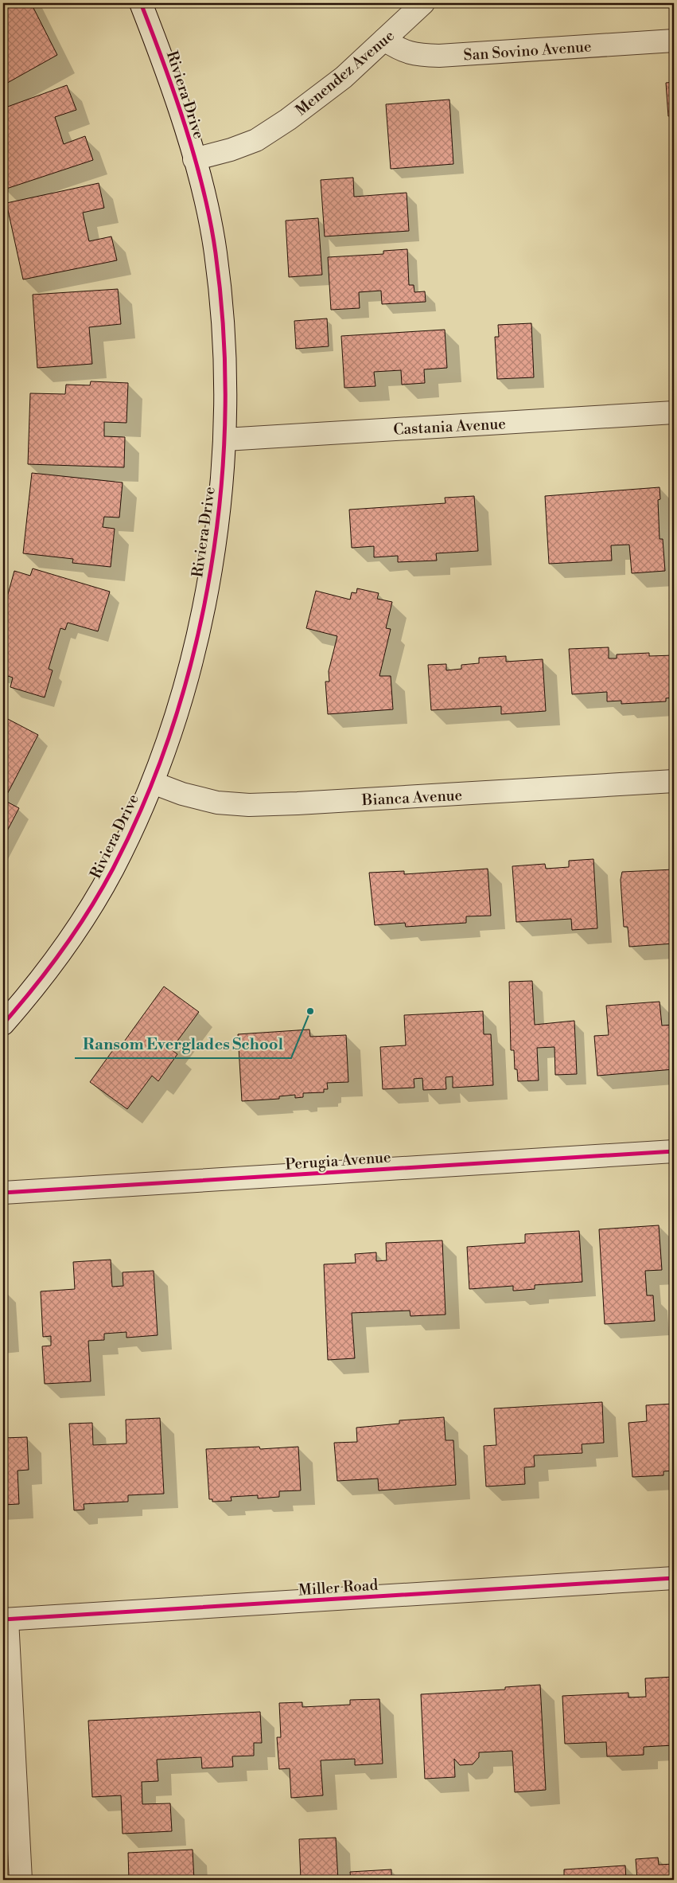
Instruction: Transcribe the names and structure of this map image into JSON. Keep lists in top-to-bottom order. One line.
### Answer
{"streets":{"street":["San Sovino Avenue","Menendez Avenue","Riviera Drive","Castania Avenue","Bianca Avenue","Perugia Avenue","Miller Road"]},"crossings":[["San Sovino Avenue","Menendez Avenue"],["Menendez Avenue","Riviera Drive"],["Riviera Drive","Castania Avenue"],["Riviera Drive","Bianca Avenue"]],"places":["Ransom Everglades School"]}
